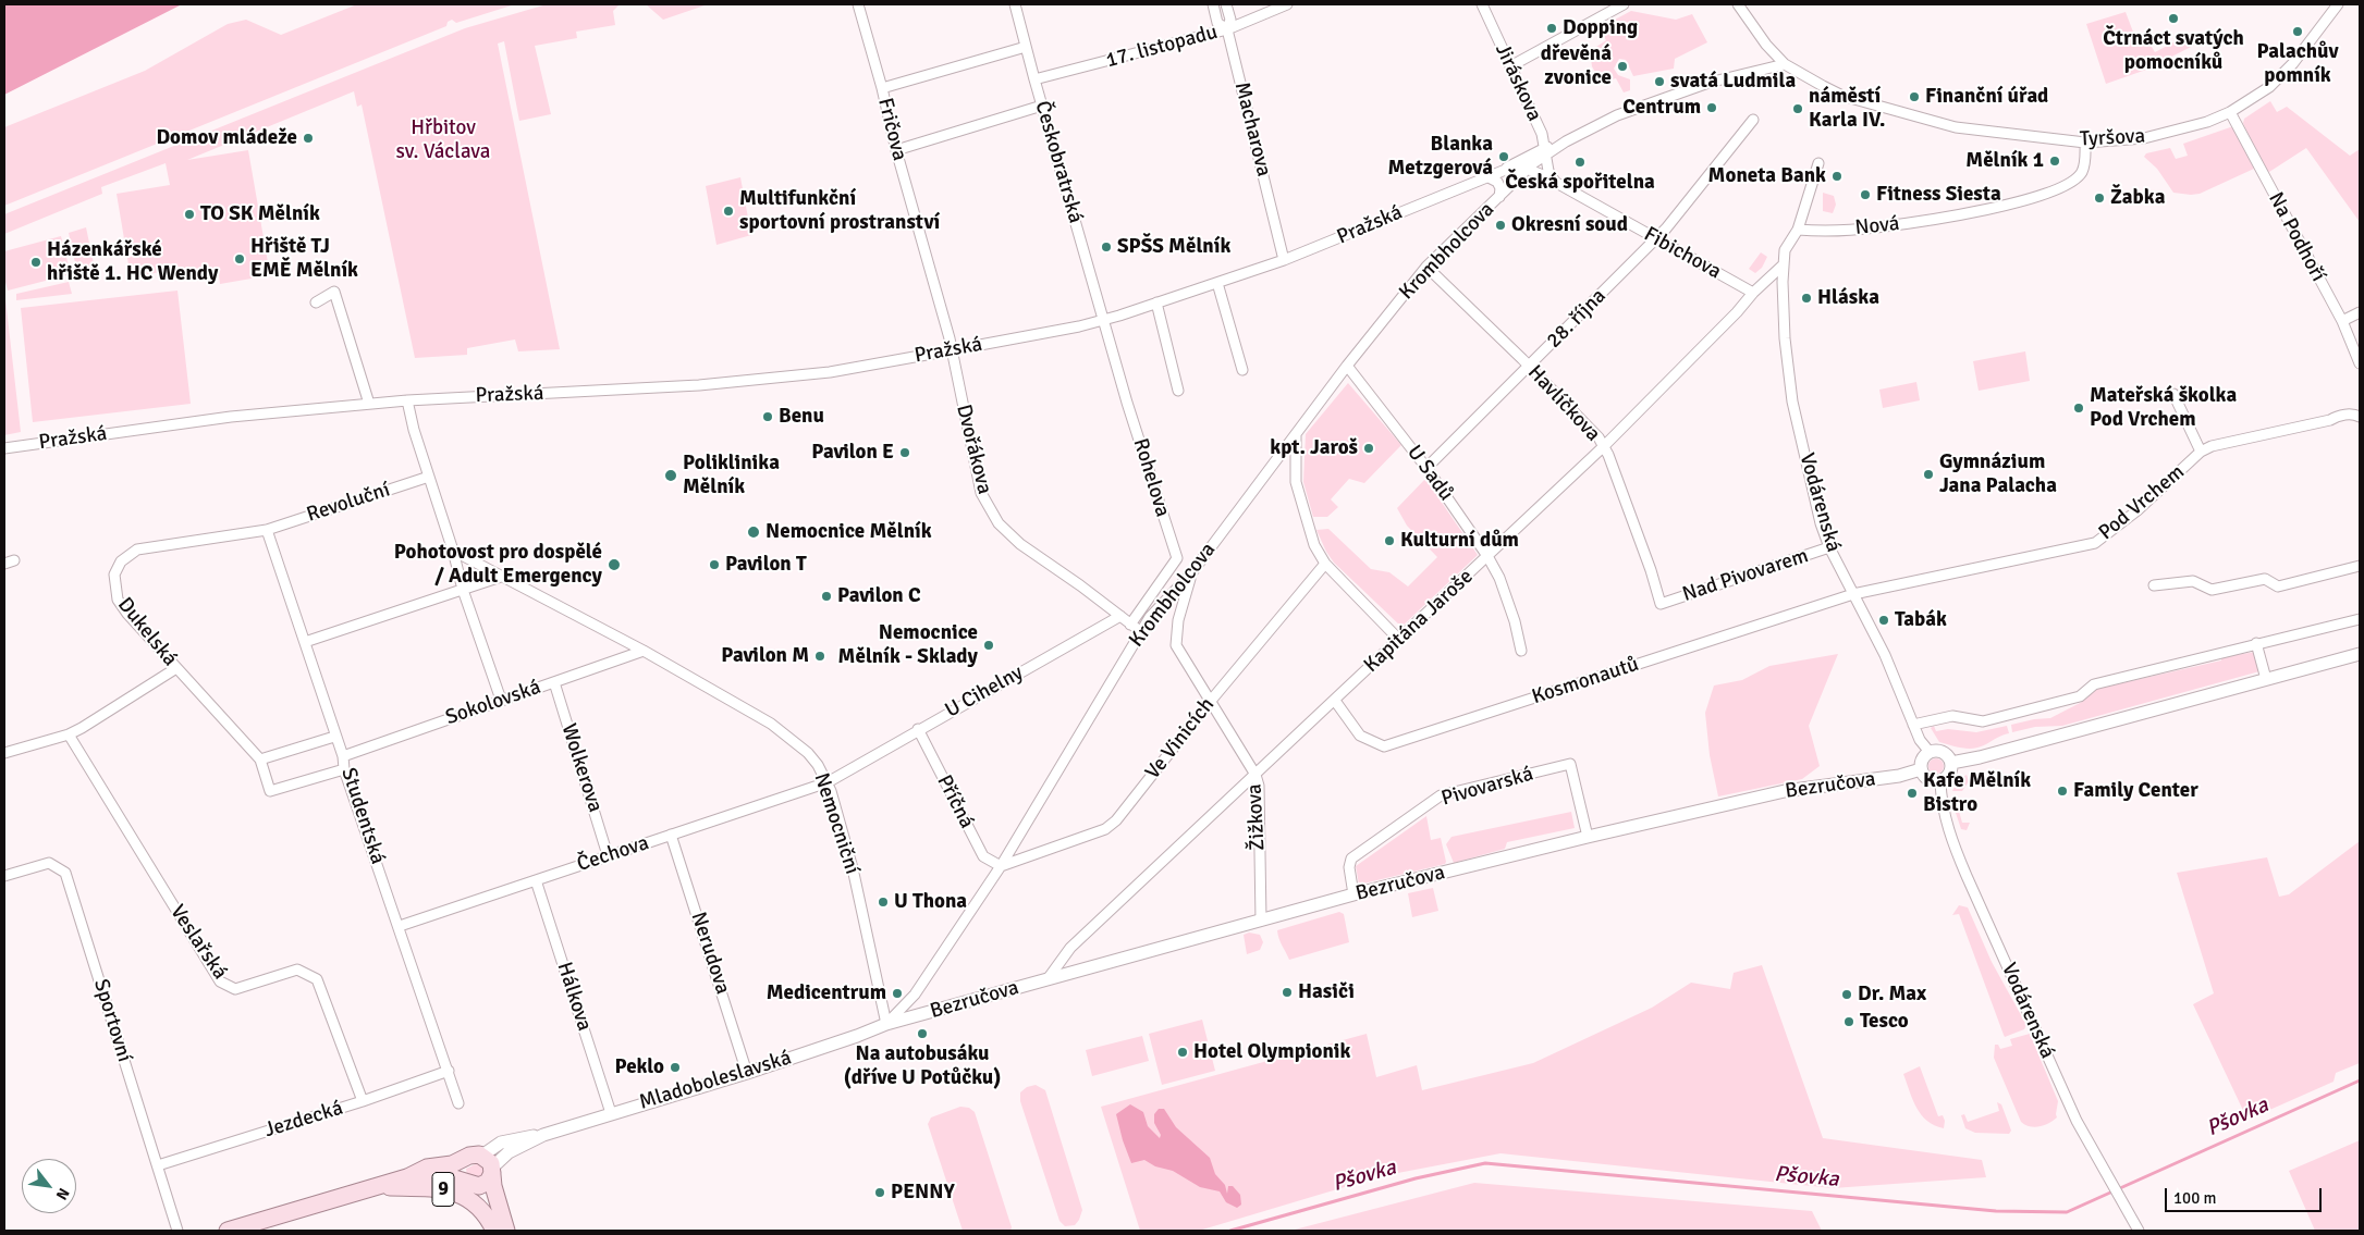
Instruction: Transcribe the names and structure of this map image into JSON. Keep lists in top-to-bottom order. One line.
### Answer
{"streets":{"main road":["Mladoboleslavská","9"],"street":["17. listopadu","Jiráskova","Fričova","Macharova","Tyršova","Českobratrská","Pražská","Nová","Na Podhoří","Krombholcova","Fibichova","28. října","Havlíčkova","Dvořákova","U Sadů","Rohelova","Revoluční","Vodárenská","Pod Vrchem","Nad Pivovarem","Kapitána Jaroše","Dukelská","Kosmonautů","U Cihelny","Sokolovská","Ve Vinicích","Wolkerova","Bezručova","Pivovarská","Příčná","Studentská","Žižkova","Nemocniční","Čechova","Veslařská","Nerudova","Hálkova","Sportovní","Jezdecká"]},"crossings":[["17. listopadu","Macharova"],["17. listopadu","Českobratrská"],["Jiráskova","Pražská"],["Fričova","Pražská"],["Fričova","Dvořákova"],["Macharova","Pražská"],["Tyršova","Pražská"],["Tyršova","Nová"],["Tyršova","Na Podhoří"],["Českobratrská","Pražská"],["Českobratrská","Rohelova"],["Pražská","Krombholcova"],["Pražská","Fibichova"],["Pražská","Dvořákova"],["Pražská","Rohelova"],["Nová","Kapitána Jaroše"],["Krombholcova","Fibichova"],["Krombholcova","Havlíčkova"],["Krombholcova","U Sadů"],["Krombholcova","Ve Vinicích"],["Krombholcova","Bezručova"],["Krombholcova","Příčná"],["Krombholcova","Žižkova"],["Krombholcova","Nemocniční"],["Krombholcova","Mladoboleslavská"],["Fibichova","28. října"],["Fibichova","Kapitána Jaroše"],["28. října","Havlíčkova"],["28. října","U Sadů"],["Havlíčkova","Nad Pivovarem"],["Havlíčkova","Kapitána Jaroše"],["Dvořákova","U Cihelny"],["U Sadů","Kapitána Jaroše"],["Revoluční","Dukelská"],["Revoluční","Studentská"],["Vodárenská","Pod Vrchem"],["Vodárenská","Nad Pivovarem"],["Vodárenská","Kapitána Jaroše"],["Vodárenská","Kosmonautů"],["Vodárenská","Bezručova"],["Pod Vrchem","Kosmonautů"],["Kapitána Jaroše","Kosmonautů"],["Kapitána Jaroše","Bezručova"],["Kapitána Jaroše","Žižkova"],["Dukelská","Studentská"],["U Cihelny","Příčná"],["U Cihelny","Nemocniční"],["U Cihelny","Čechova"],["Sokolovská","Wolkerova"],["Sokolovská","Studentská"],["Sokolovská","Nemocniční"],["Ve Vinicích","Příčná"],["Ve Vinicích","Žižkova"],["Wolkerova","Čechova"],["Bezručova","Pivovarská"],["Bezručova","Žižkova"],["Bezručova","Nemocniční"],["Bezručova","Mladoboleslavská"],["Studentská","Čechova"],["Studentská","Jezdecká"],["Nemocniční","Čechova"],["Nemocniční","Mladoboleslavská"],["Čechova","Nerudova"],["Čechova","Hálkova"],["Veslařská","Jezdecká"],["Nerudova","Mladoboleslavská"],["Hálkova","Mladoboleslavská"],["Sportovní","Jezdecká"],["Mladoboleslavská","9"]],"water":["Pšovka"],"parks":["Hřbitov sv. Václava"],"places":["Čtrnáct svatých pomocníků","Dopping","Palachův pomník","dřevěná zvonice","svatá Ludmila","Finanční úřad","Centrum","náměstí Karla IV.","Domov mládeže","Blanka Metzgerová","Mělník 1","Česká spořitelna","Moneta Bank","Fitness Siesta","Žabka","Multifunkční sportovní prostranství","TO SK Mělník","Okresní soud","SPŠS Mělník","Hřiště TJ EMĚ Mělník","Házenkářské hřiště 1. HC Wendy","Hláska","Mateřská školka Pod Vrchem","Benu","kpt. Jaroš","Pavilon E","Gymnázium Jana Palacha","Poliklinika Mělník","Nemocnice Mělník","Kulturní dům","Pohotovost pro dospělé / Adult Emergency","Pavilon T","Pavilon C","Tabák","Nemocnice Mělník - Sklady","Pavilon M","Family Center","Kafe Mělník Bistro","U Thona","Hasiči","Medicentrum","Dr. Max","Tesco","Na autobusáku (dříve U Potůčku)","Hotel Olympionik","Peklo","PENNY"],"scale_bar":"100 m","north":"bottom right"}
